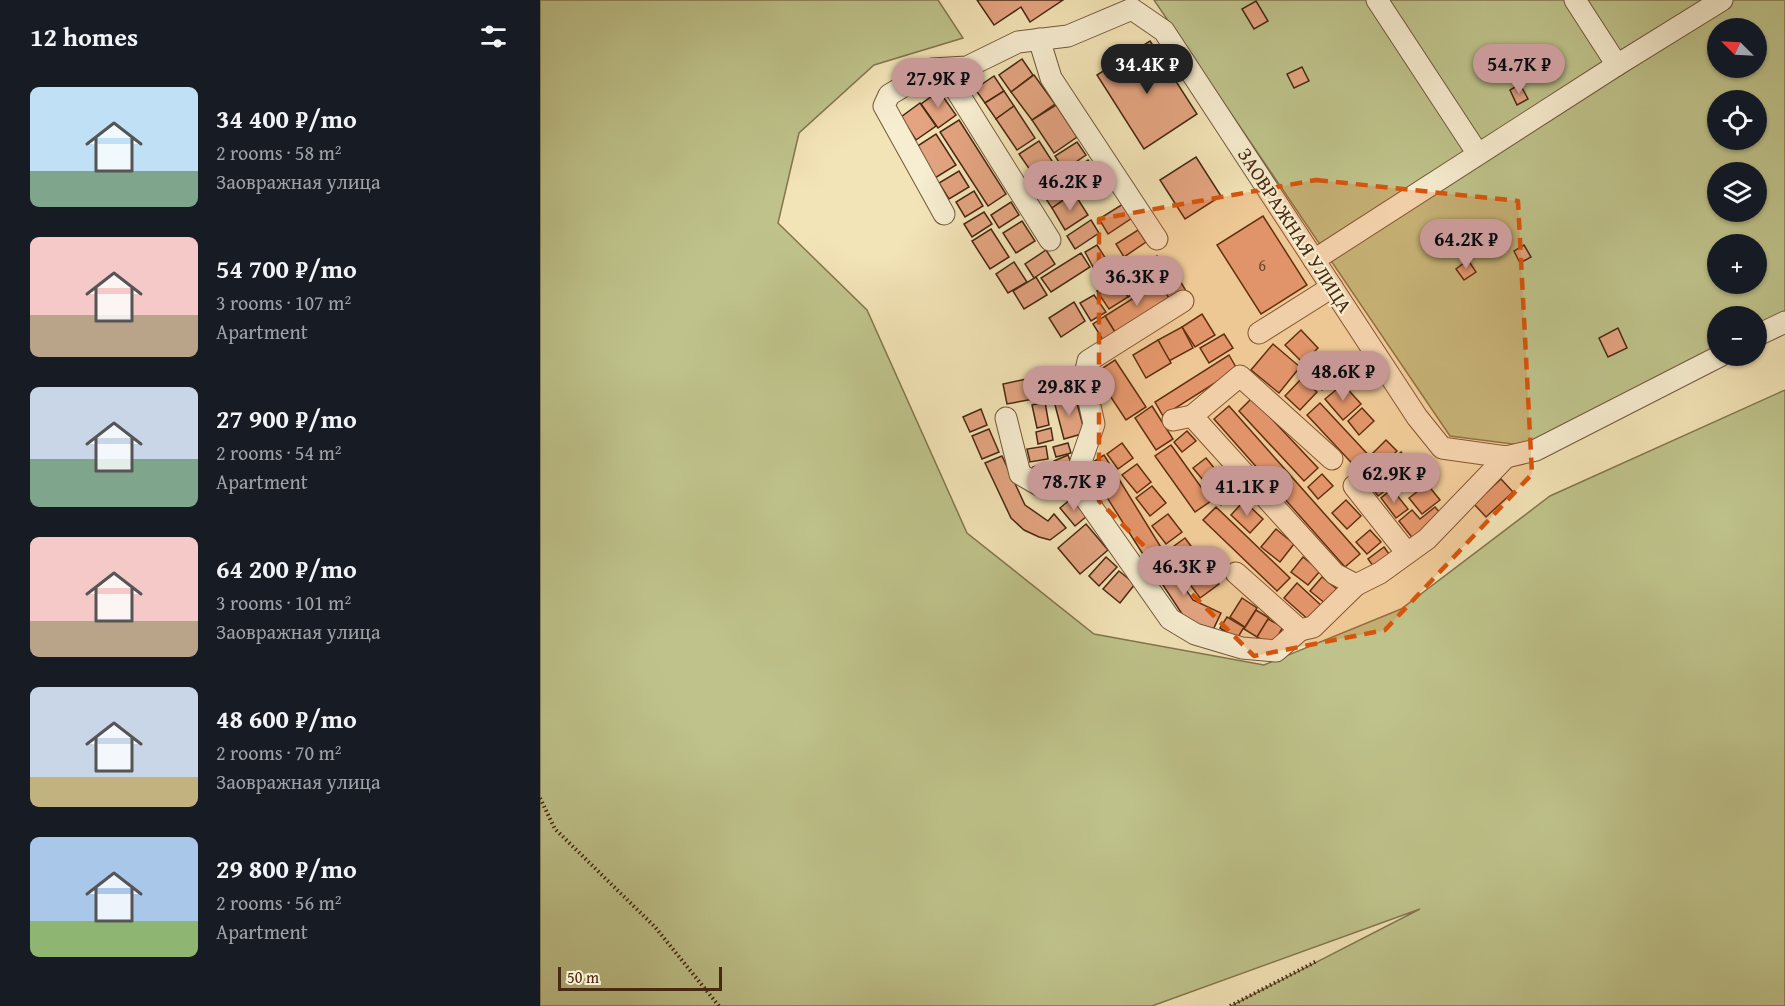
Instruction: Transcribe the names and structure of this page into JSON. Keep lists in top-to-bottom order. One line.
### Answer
{"streets":{"street":["ЗАОВРАЖНАЯ УЛИЦА"]},"house_numbers":["6"],"scale_bar":"50 m","north":"top left","page":{"heading":"12 homes","map_buttons":["+","−"],"price":["34.4K ₽","54.7K ₽","27.9K ₽","46.2K ₽","64.2K ₽","36.3K ₽","48.6K ₽","29.8K ₽","62.9K ₽","78.7K ₽","41.1K ₽","46.3K ₽"],"list":[{"name":"34 400 ₽/mo","note":"2 rooms · 58 m² · Заовражная улица"},{"name":"54 700 ₽/mo","note":"3 rooms · 107 m² · Apartment"},{"name":"27 900 ₽/mo","note":"2 rooms · 54 m² · Apartment"},{"name":"64 200 ₽/mo","note":"3 rooms · 101 m² · Заовражная улица"},{"name":"48 600 ₽/mo","note":"2 rooms · 70 m² · Заовражная улица"},{"name":"29 800 ₽/mo","note":"2 rooms · 56 m² · Apartment"}],"scale":"50 m"}}
